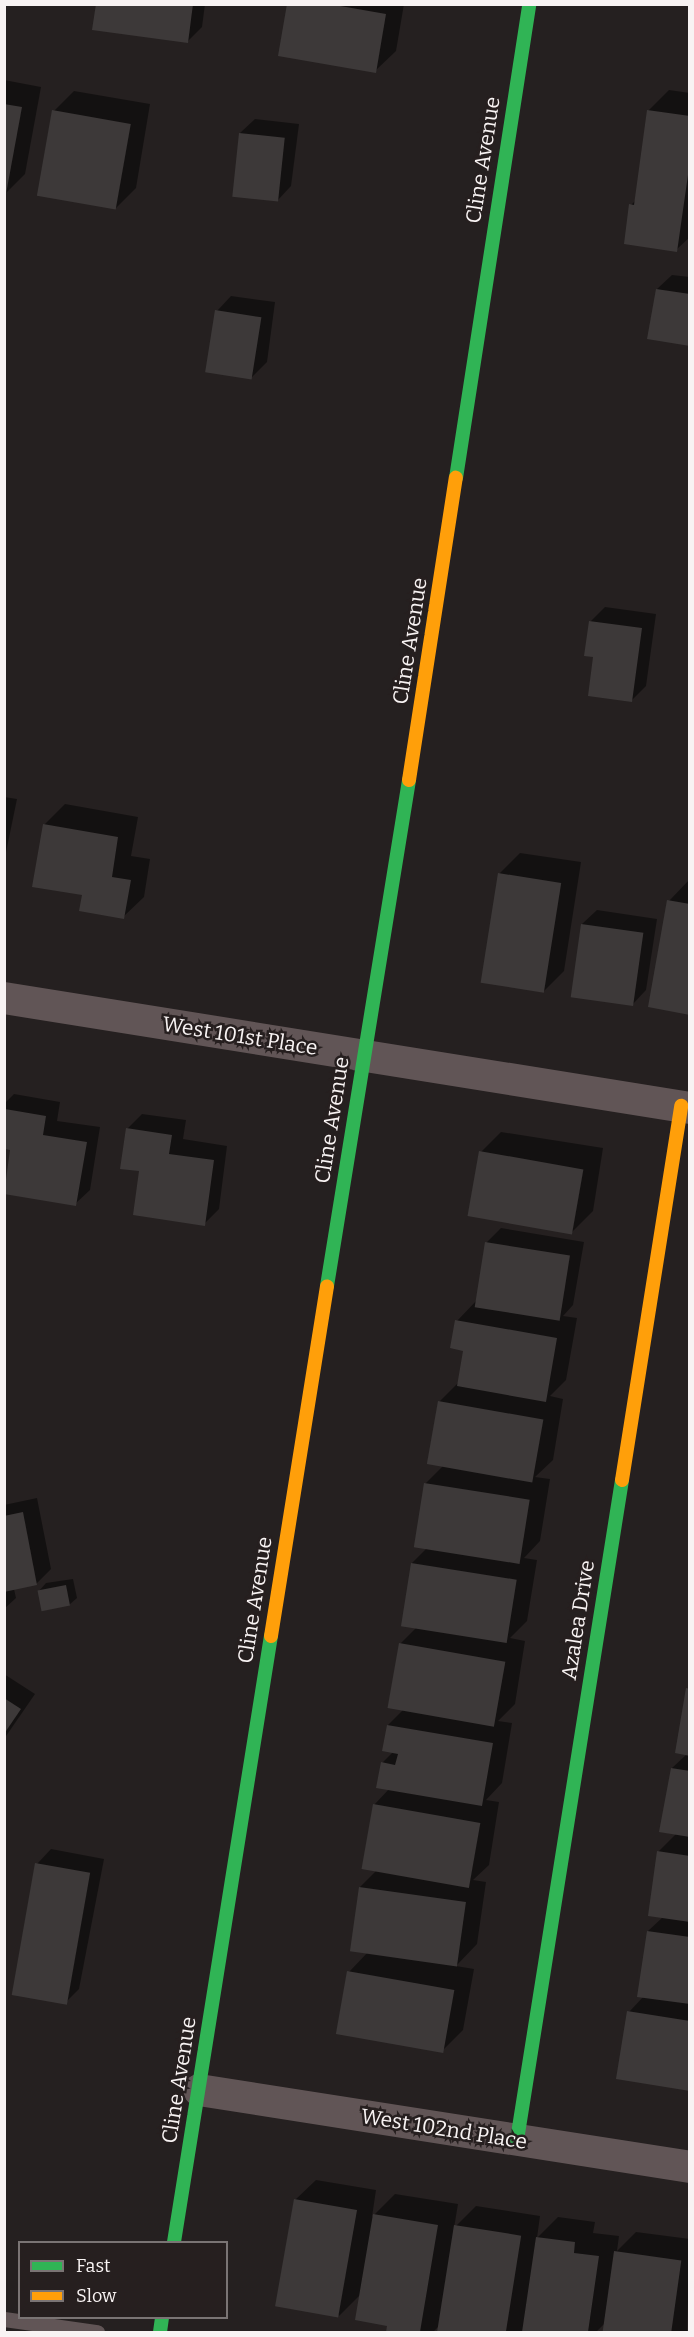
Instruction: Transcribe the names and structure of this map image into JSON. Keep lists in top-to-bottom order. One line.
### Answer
{"streets":{"street":["Cline Avenue","West 101st Place","Azalea Drive","West 102nd Place"]},"crossings":[["Cline Avenue","West 101st Place"],["Cline Avenue","West 102nd Place"],["West 101st Place","Azalea Drive"],["Azalea Drive","West 102nd Place"]],"legend":["Fast","Slow"]}
